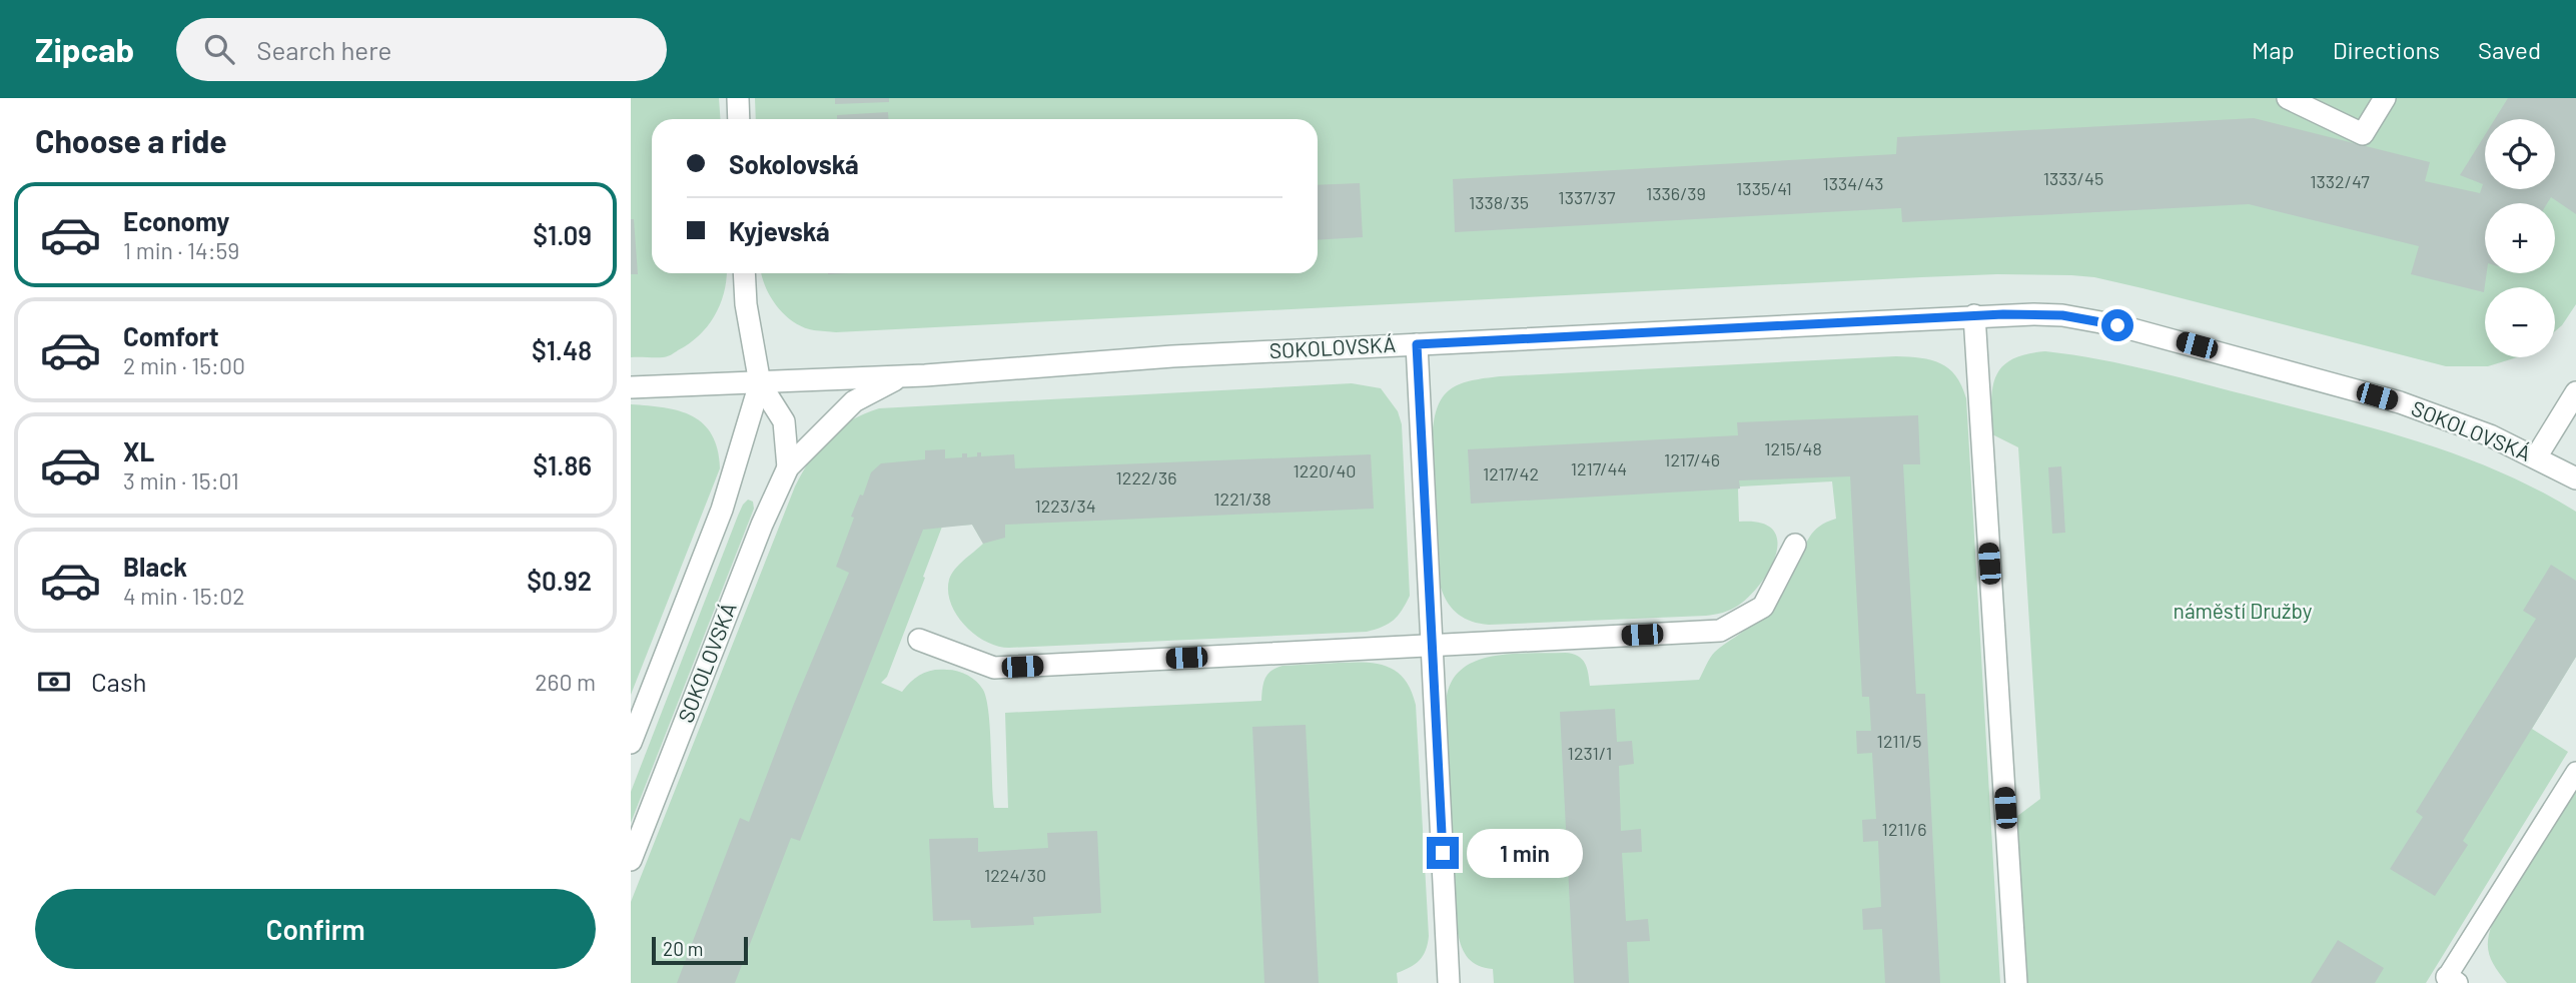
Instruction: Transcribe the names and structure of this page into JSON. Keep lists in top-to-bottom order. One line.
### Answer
{"streets":{"street":["SOKOLOVSKÁ"]},"parks":["náměstí Družby"],"house_numbers":["1333/45","1332/47","1334/43","1335/41","1336/39","1337/37","1338/35","1215/48","1217/46","1217/44","1220/40","1217/42","1222/36","1221/38","1223/34","1211/5","1231/1","1211/6","1224/30"],"scale_bar":"20 m","page":{"header":"Zipcab","search":"Search here","nav":["Map","Directions","Saved"],"heading":"Choose a ride","map_buttons":["+","−"],"banner":["Sokolovská","Kyjevská"],"list":[{"name":"Economy","note":"1 min · 14:59","value":"$1.09"},{"name":"Comfort","note":"2 min · 15:00","value":"$1.48"},{"name":"XL","note":"3 min · 15:01","value":"$1.86"},{"name":"Black","note":"4 min · 15:02","value":"$0.92"}],"pay":["Cash","260 m"],"bubble":"1 min","buttons":"Confirm","scale":"20 m"}}
